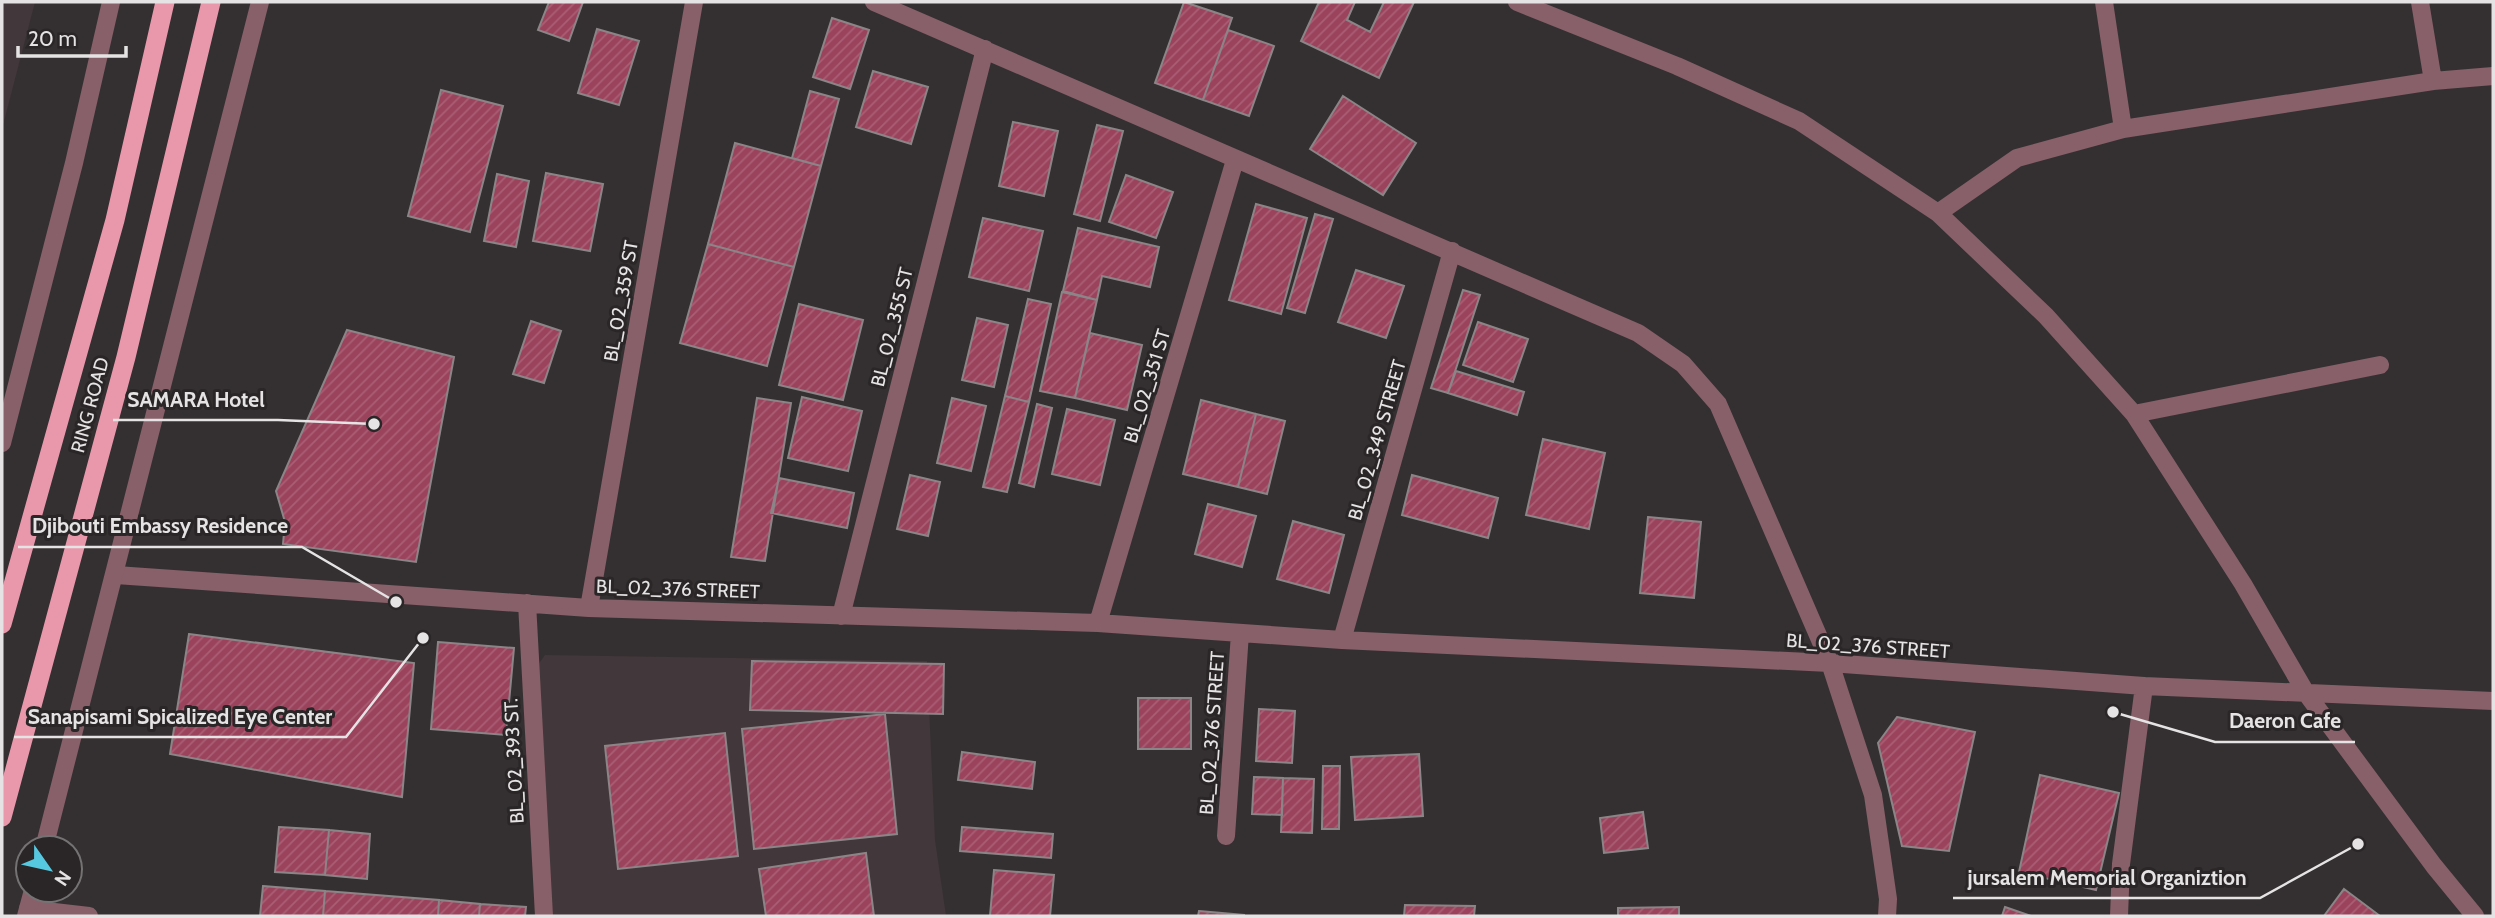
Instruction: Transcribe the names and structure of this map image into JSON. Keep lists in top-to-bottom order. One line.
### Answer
{"streets":{"highway":["RING ROAD"],"street":["BL_02_359 ST","BL_02_355 ST","BL_02_351 ST","BL_02_349 STREET","BL_02_376 STREET","BL_02_393 ST."]},"crossings":[["BL_02_359 ST","BL_02_376 STREET"],["BL_02_355 ST","BL_02_376 STREET"],["BL_02_351 ST","BL_02_376 STREET"],["BL_02_349 STREET","BL_02_376 STREET"],["BL_02_376 STREET","BL_02_393 ST."]],"places":["SAMARA Hotel","Djibouti Embassy Residence","Sanapisami Spicalized Eye Center","Daeron Cafe","jursalem Memorial Organiztion"],"scale_bar":"20 m","north":"bottom right"}
